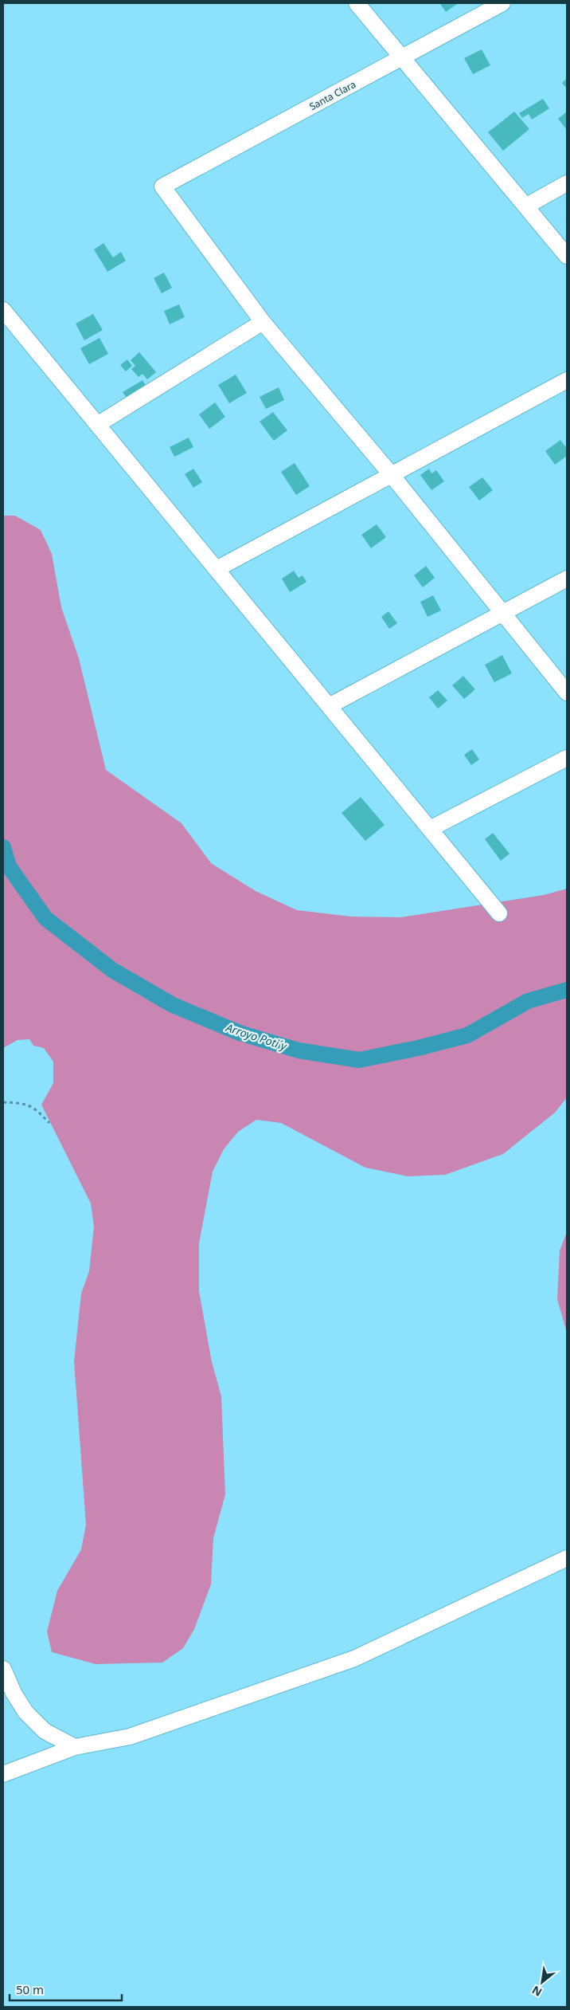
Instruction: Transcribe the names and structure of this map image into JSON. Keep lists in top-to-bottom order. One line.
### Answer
{"streets":{"street":["Santa Clara"]},"water":["Arroyo Poti´y"],"scale_bar":"50 m","north":"bottom left"}
